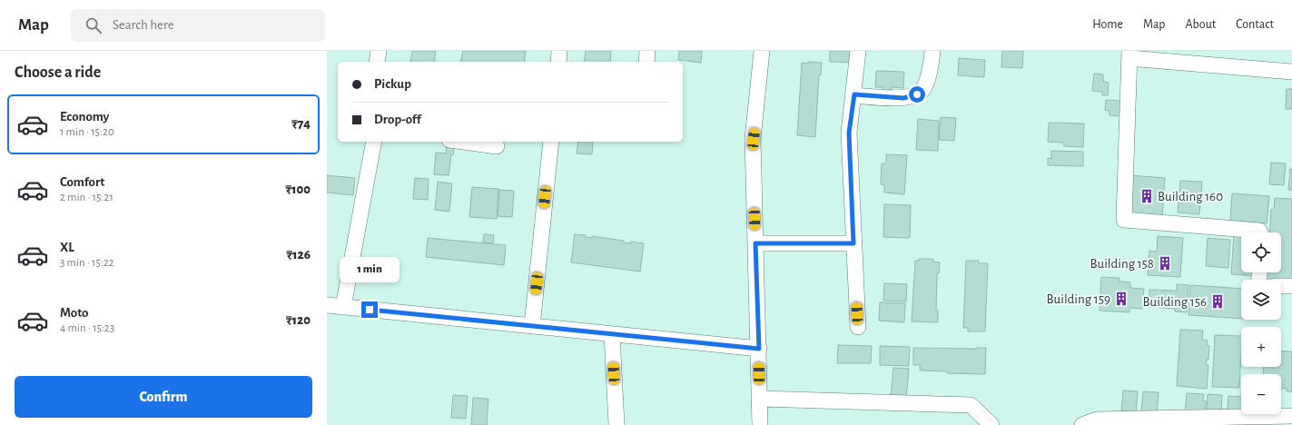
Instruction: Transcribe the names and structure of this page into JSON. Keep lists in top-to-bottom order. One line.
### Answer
{"places":{"building":["Building 160","Building 158","Building 159","Building 156"]},"page":{"header":"Map","search":"Search here","nav":["Home","Map","About","Contact"],"heading":"Choose a ride","banner":["Pickup","Drop-off"],"list":[{"name":"Economy","note":"1 min · 15:20","value":"₹74"},{"name":"Comfort","note":"2 min · 15:21","value":"₹100"},{"name":"XL","note":"3 min · 15:22","value":"₹126"},{"name":"Moto","note":"4 min · 15:23","value":"₹120"}],"map_buttons":["+","−"],"bubble":"1 min","buttons":"Confirm"}}
